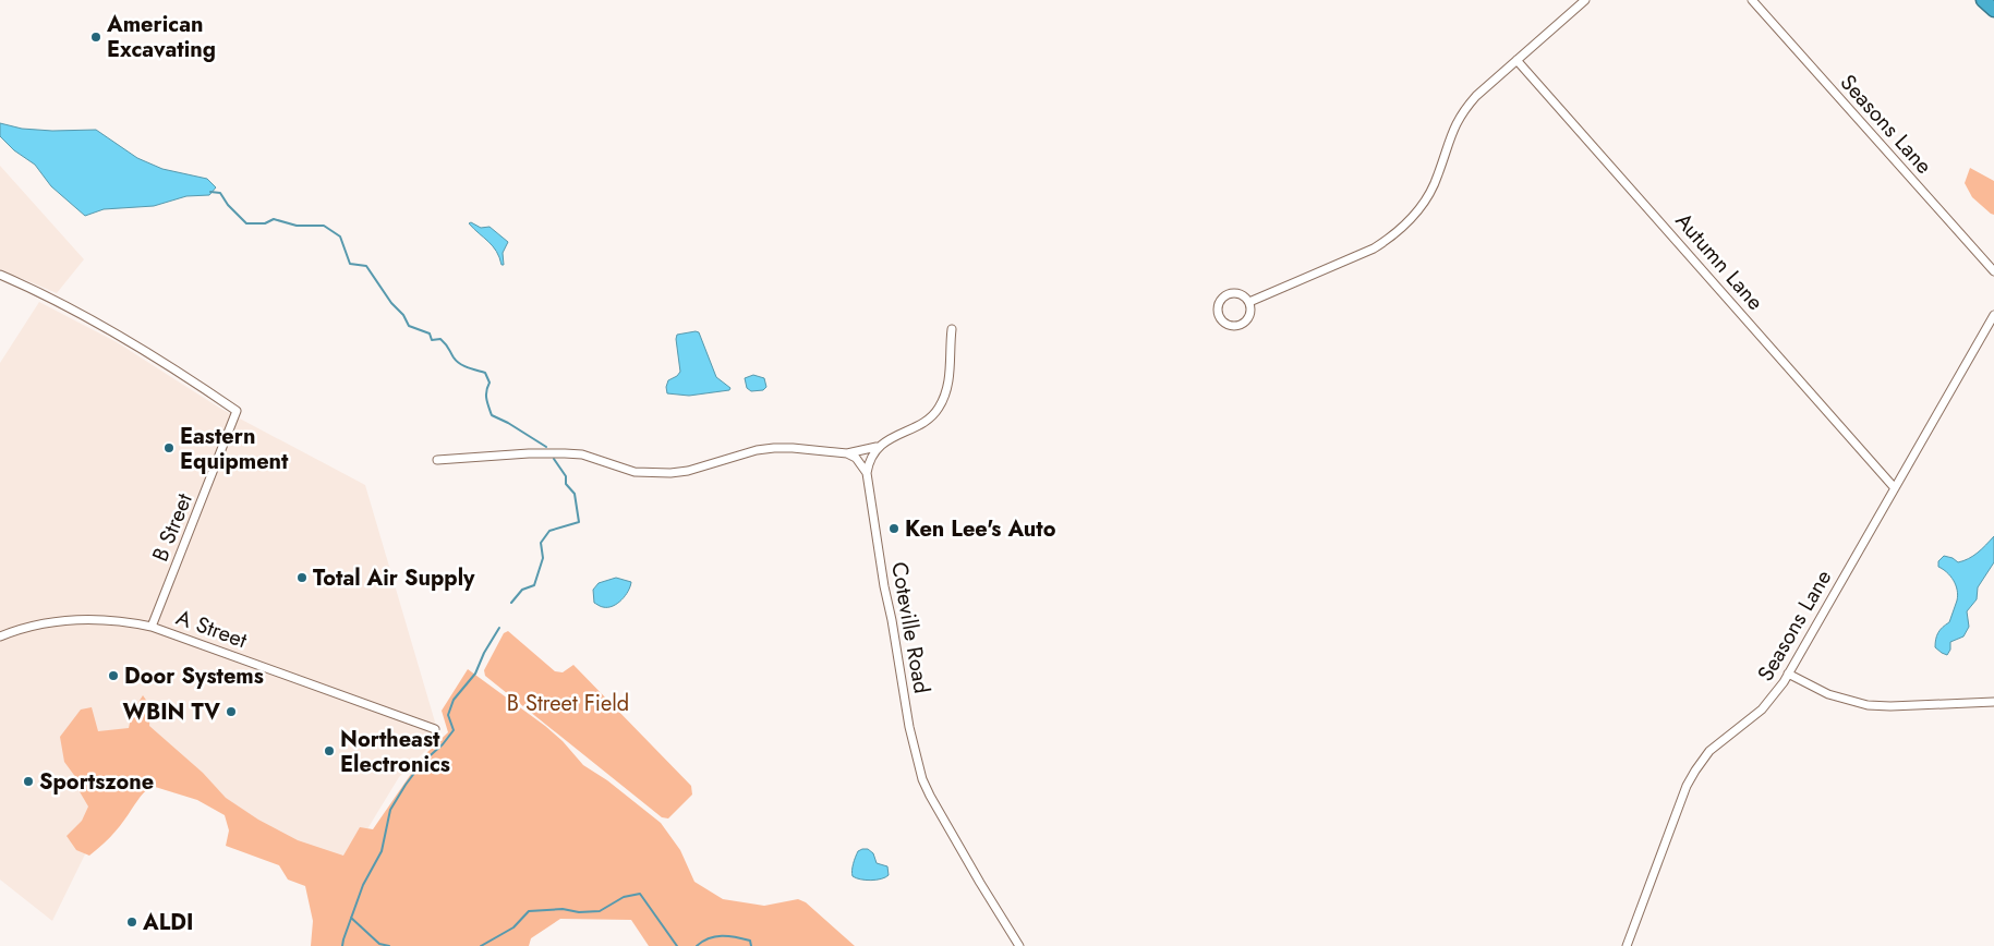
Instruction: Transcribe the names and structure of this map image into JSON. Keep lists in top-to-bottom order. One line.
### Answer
{"streets":{"street":["Seasons Lane","Autumn Lane","B Street","Coteville Road","A Street"]},"crossings":[["Seasons Lane","Autumn Lane"],["B Street","A Street"]],"parks":["B Street Field"],"places":["American Excavating","Eastern Equipment","Ken Lee's Auto","Total Air Supply","Door Systems","WBIN TV","Northeast Electronics","Sportszone","ALDI"]}
